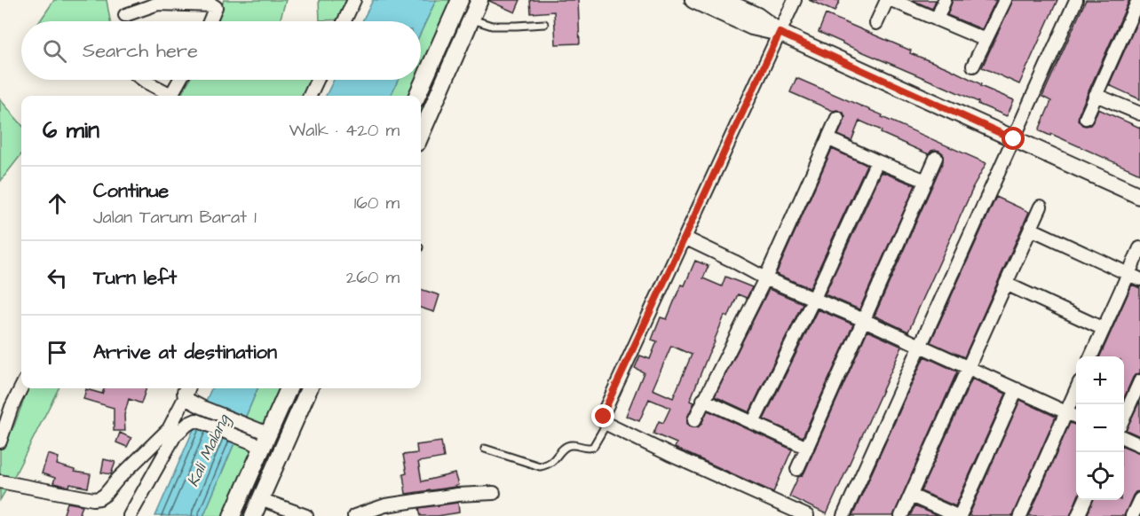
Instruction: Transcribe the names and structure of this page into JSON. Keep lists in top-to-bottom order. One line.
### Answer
{"water":["Kali Malang"],"page":{"search":"Search here","heading":["6 min","Walk · 420 m"],"list":[["Continue","Jalan Tarum Barat 1","160 m"],["Turn left","260 m"],"Arrive at destination"],"map_buttons":["+","−"]}}
